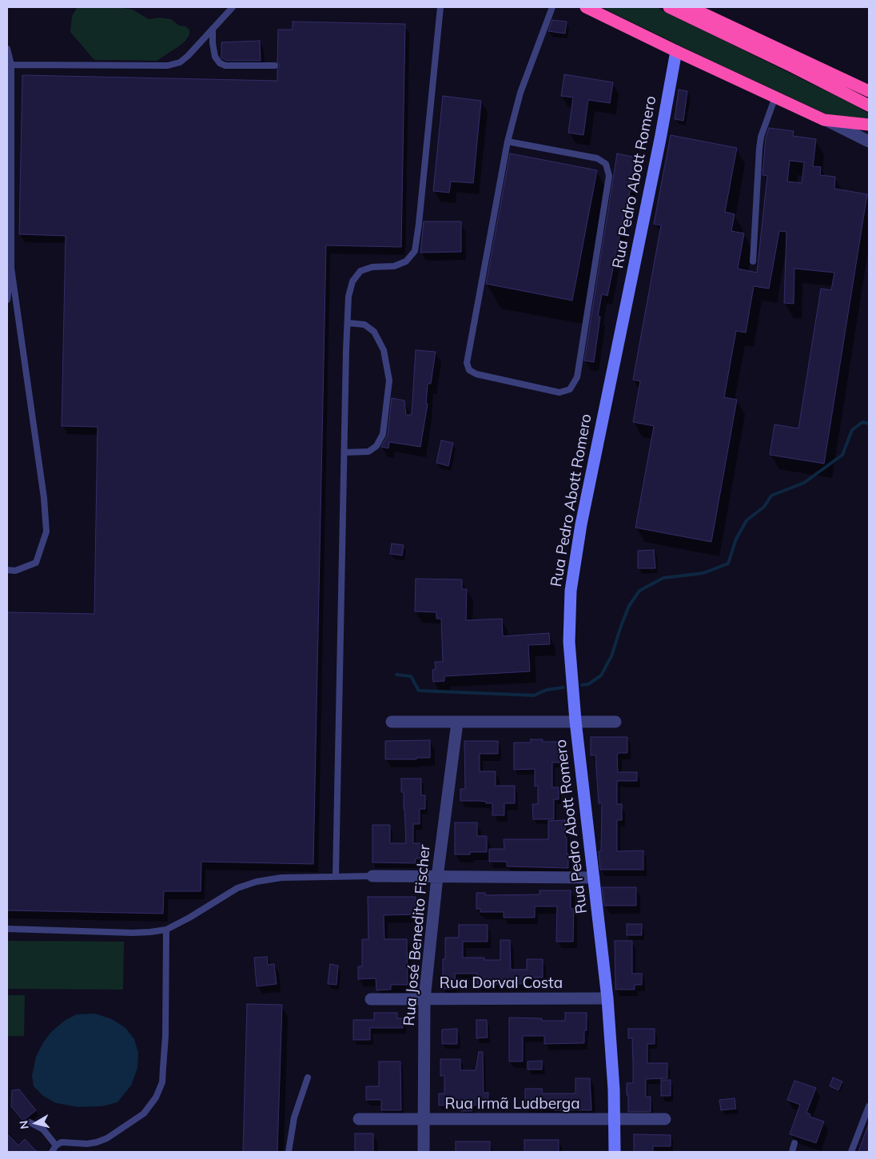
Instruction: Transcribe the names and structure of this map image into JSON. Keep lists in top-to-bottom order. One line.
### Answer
{"streets":{"street":["Rua Pedro Abott Romero","Rua José Benedito Fischer","Rua Dorval Costa","Rua Irmã Ludberga"]},"crossings":[["Rua Pedro Abott Romero","Rua Dorval Costa"],["Rua Pedro Abott Romero","Rua Irmã Ludberga"],["Rua José Benedito Fischer","Rua Dorval Costa"],["Rua José Benedito Fischer","Rua Irmã Ludberga"]],"north":"left"}
